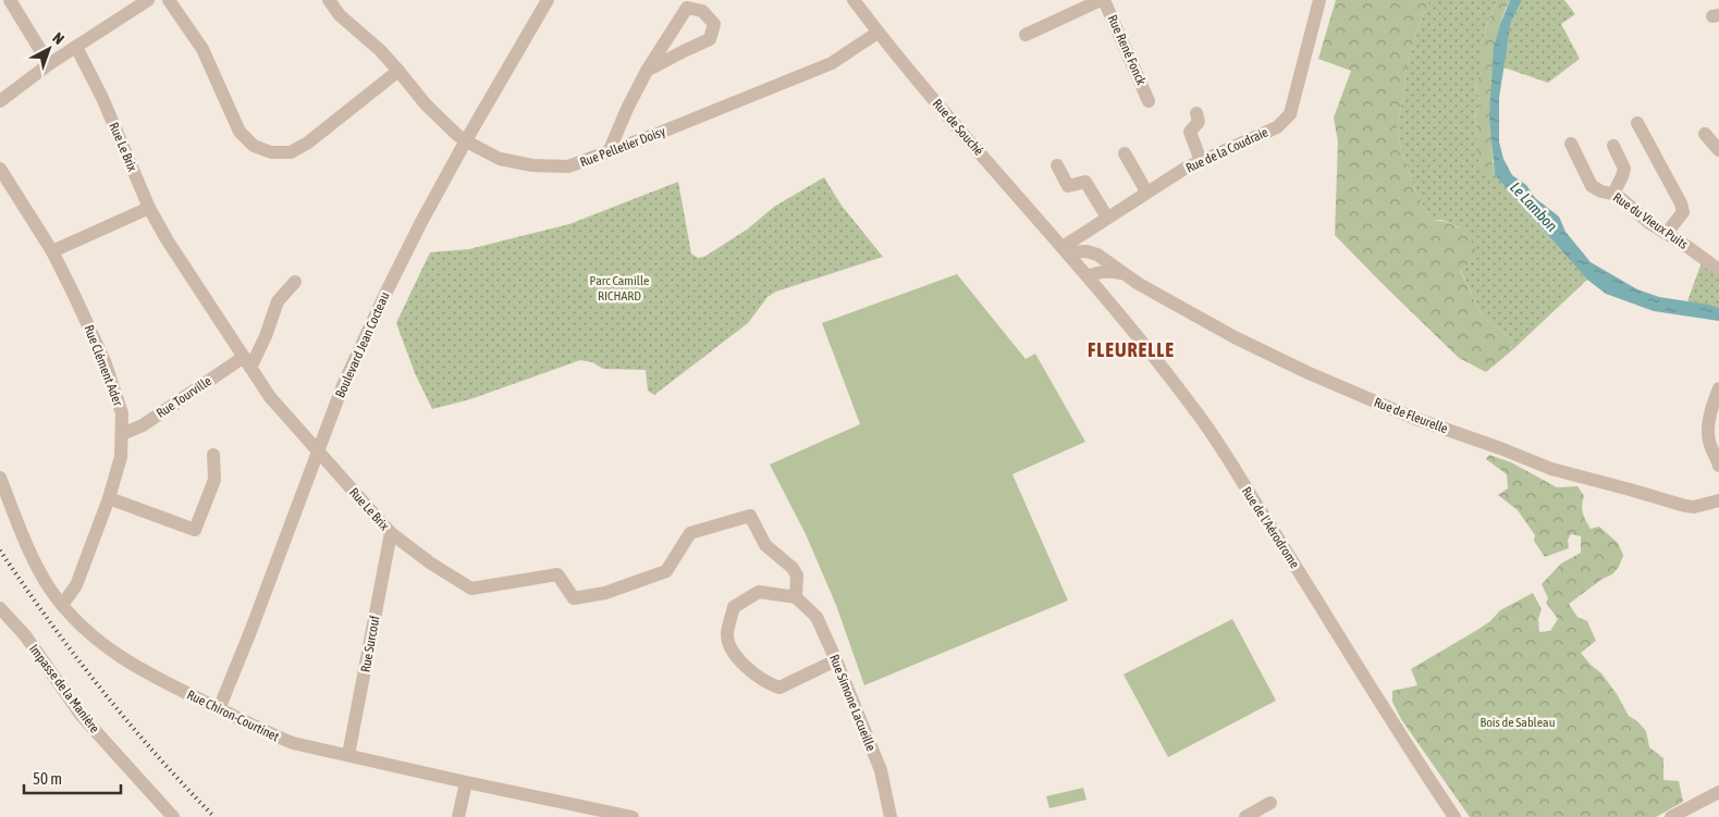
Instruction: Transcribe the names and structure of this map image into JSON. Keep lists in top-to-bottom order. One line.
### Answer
{"streets":{"street":["Rue René Fonck","Rue de Souché","Rue Le Brix","Rue Pelletier Doisy","Rue de la Coudraie","Rue du Vieux Puits","Boulevard Jean Cocteau","Rue Clément Ader","Rue Tourville","Rue de Fleurelle","Rue de l'Aérodrome","Rue Surcouf","Impasse de la Manière","Rue Simone Lacueille","Rue Chiron-Courtinet"]},"crossings":[["Rue de Souché","Rue Pelletier Doisy"],["Rue de Souché","Rue de la Coudraie"],["Rue de Souché","Rue de Fleurelle"],["Rue de Souché","Rue de l'Aérodrome"],["Rue Le Brix","Boulevard Jean Cocteau"],["Rue Le Brix","Rue Tourville"],["Rue Le Brix","Rue Surcouf"],["Rue Le Brix","Rue Simone Lacueille"],["Rue Pelletier Doisy","Boulevard Jean Cocteau"],["Rue de la Coudraie","Rue de Fleurelle"],["Rue de la Coudraie","Rue de l'Aérodrome"],["Boulevard Jean Cocteau","Rue Chiron-Courtinet"],["Rue Clément Ader","Rue Tourville"],["Rue Clément Ader","Rue Chiron-Courtinet"],["Rue de Fleurelle","Rue de l'Aérodrome"],["Rue Surcouf","Rue Chiron-Courtinet"]],"districts":["FLEURELLE"],"water":["Le Lambon"],"parks":["Parc Camille RICHARD","Bois de Sableau"],"scale_bar":"50 m","north":"top right"}
